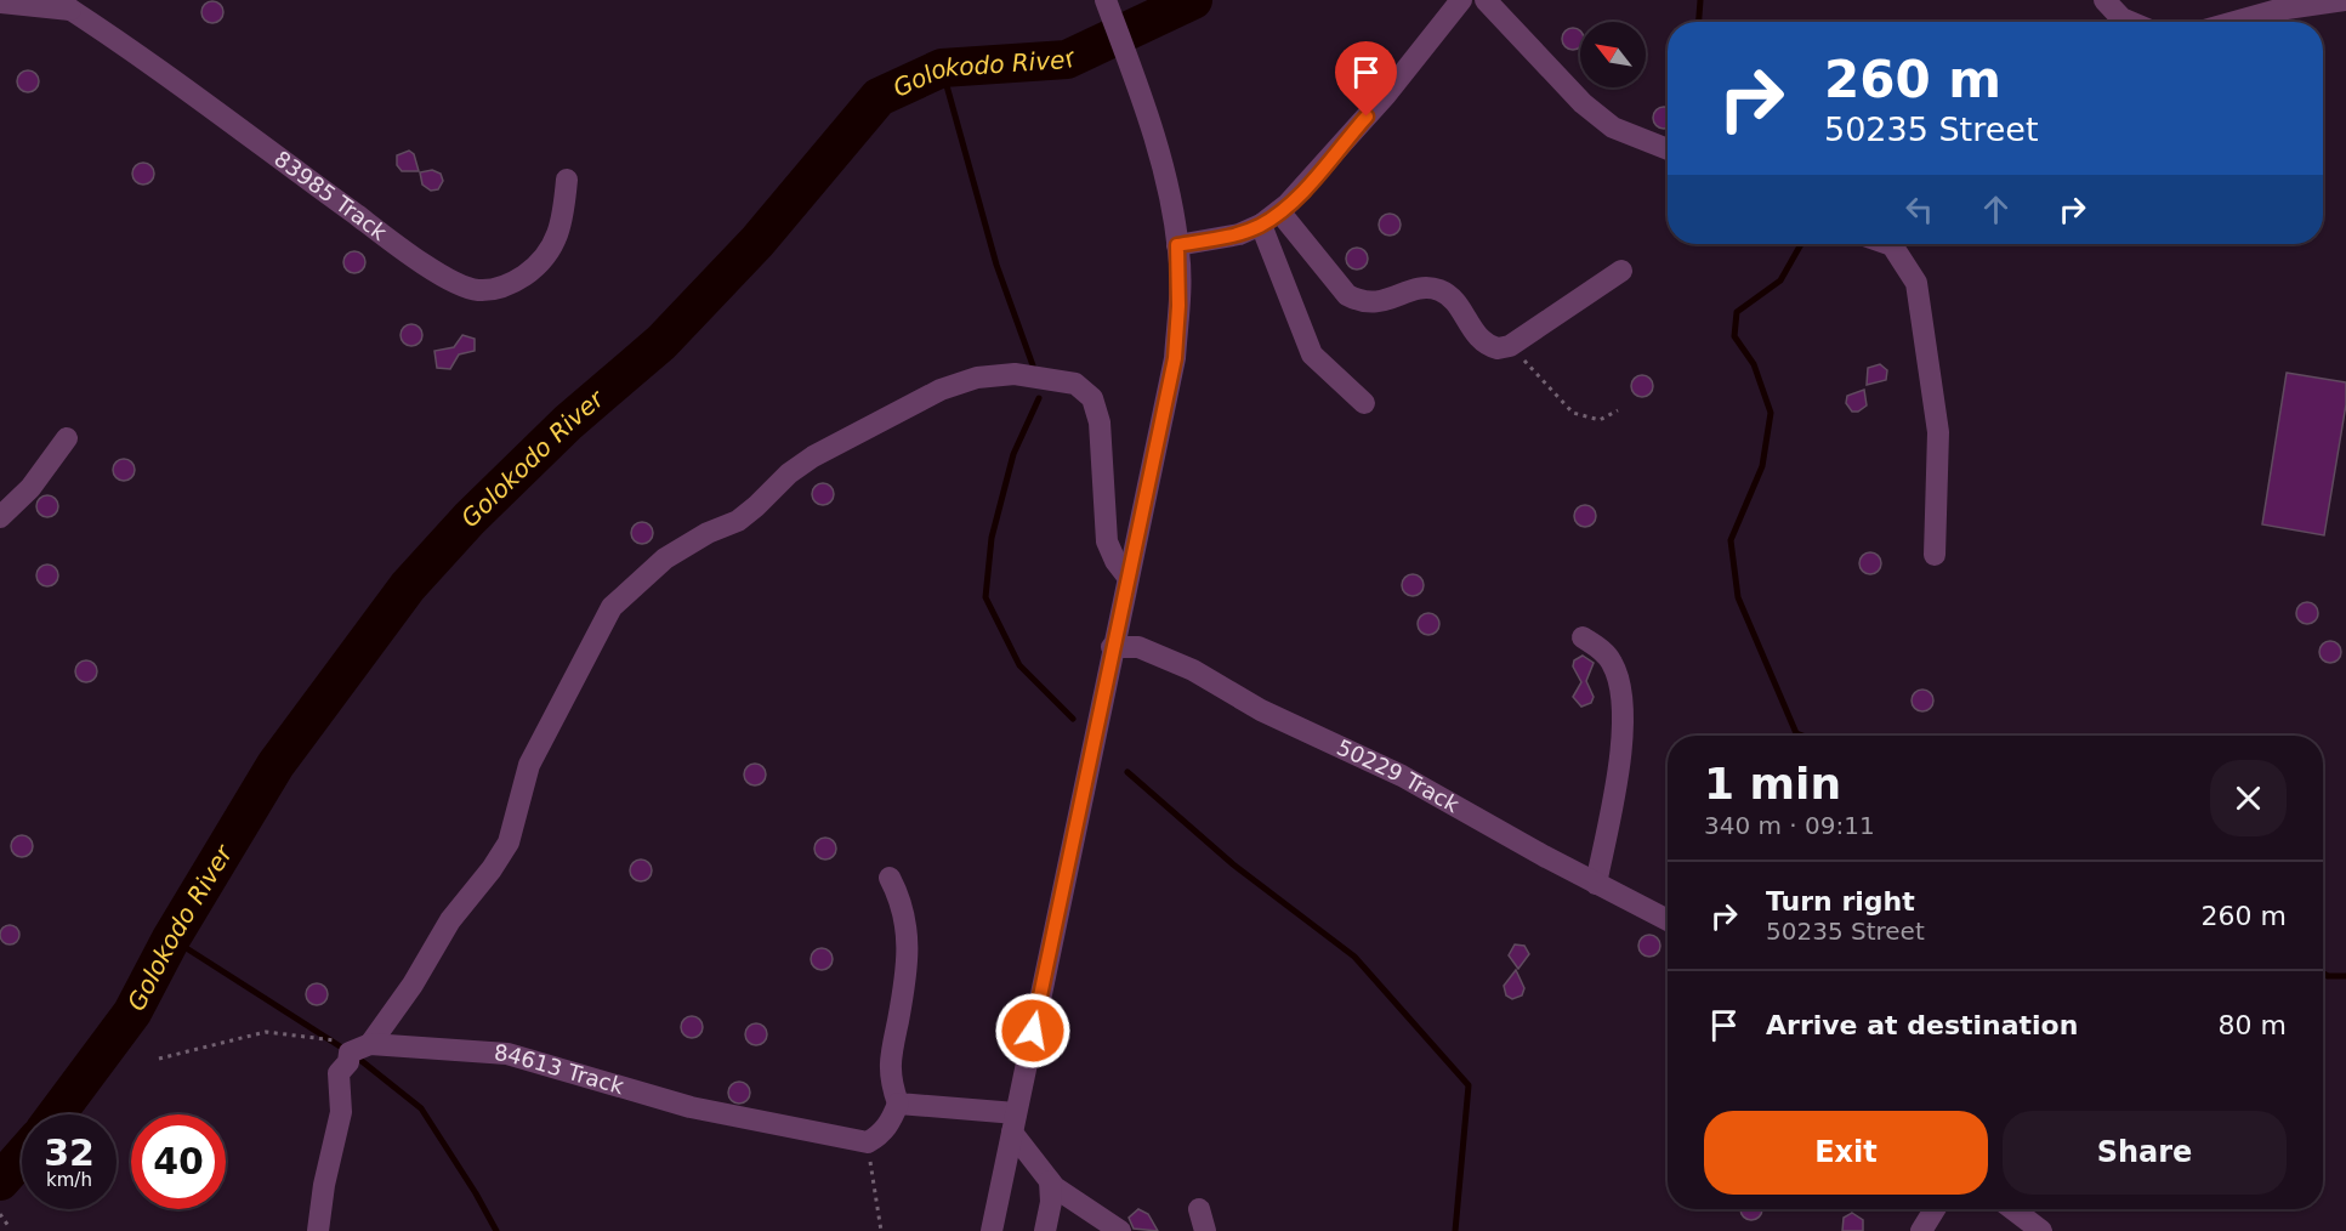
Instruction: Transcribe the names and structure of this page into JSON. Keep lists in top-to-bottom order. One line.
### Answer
{"streets":{"street":["83985 Track","50229 Track","84613 Track"]},"water":["Golokodo River"],"north":"top left","page":{"turn":["260 m","50235 Street"],"heading":["1 min","340 m · 09:11"],"list":[{"name":"Turn right","note":"50235 Street","value":"260 m"},{"name":"Arrive at destination","value":"80 m"}],"buttons":["Exit","Share"],"speed":"32 km/h","limit":"40"}}
